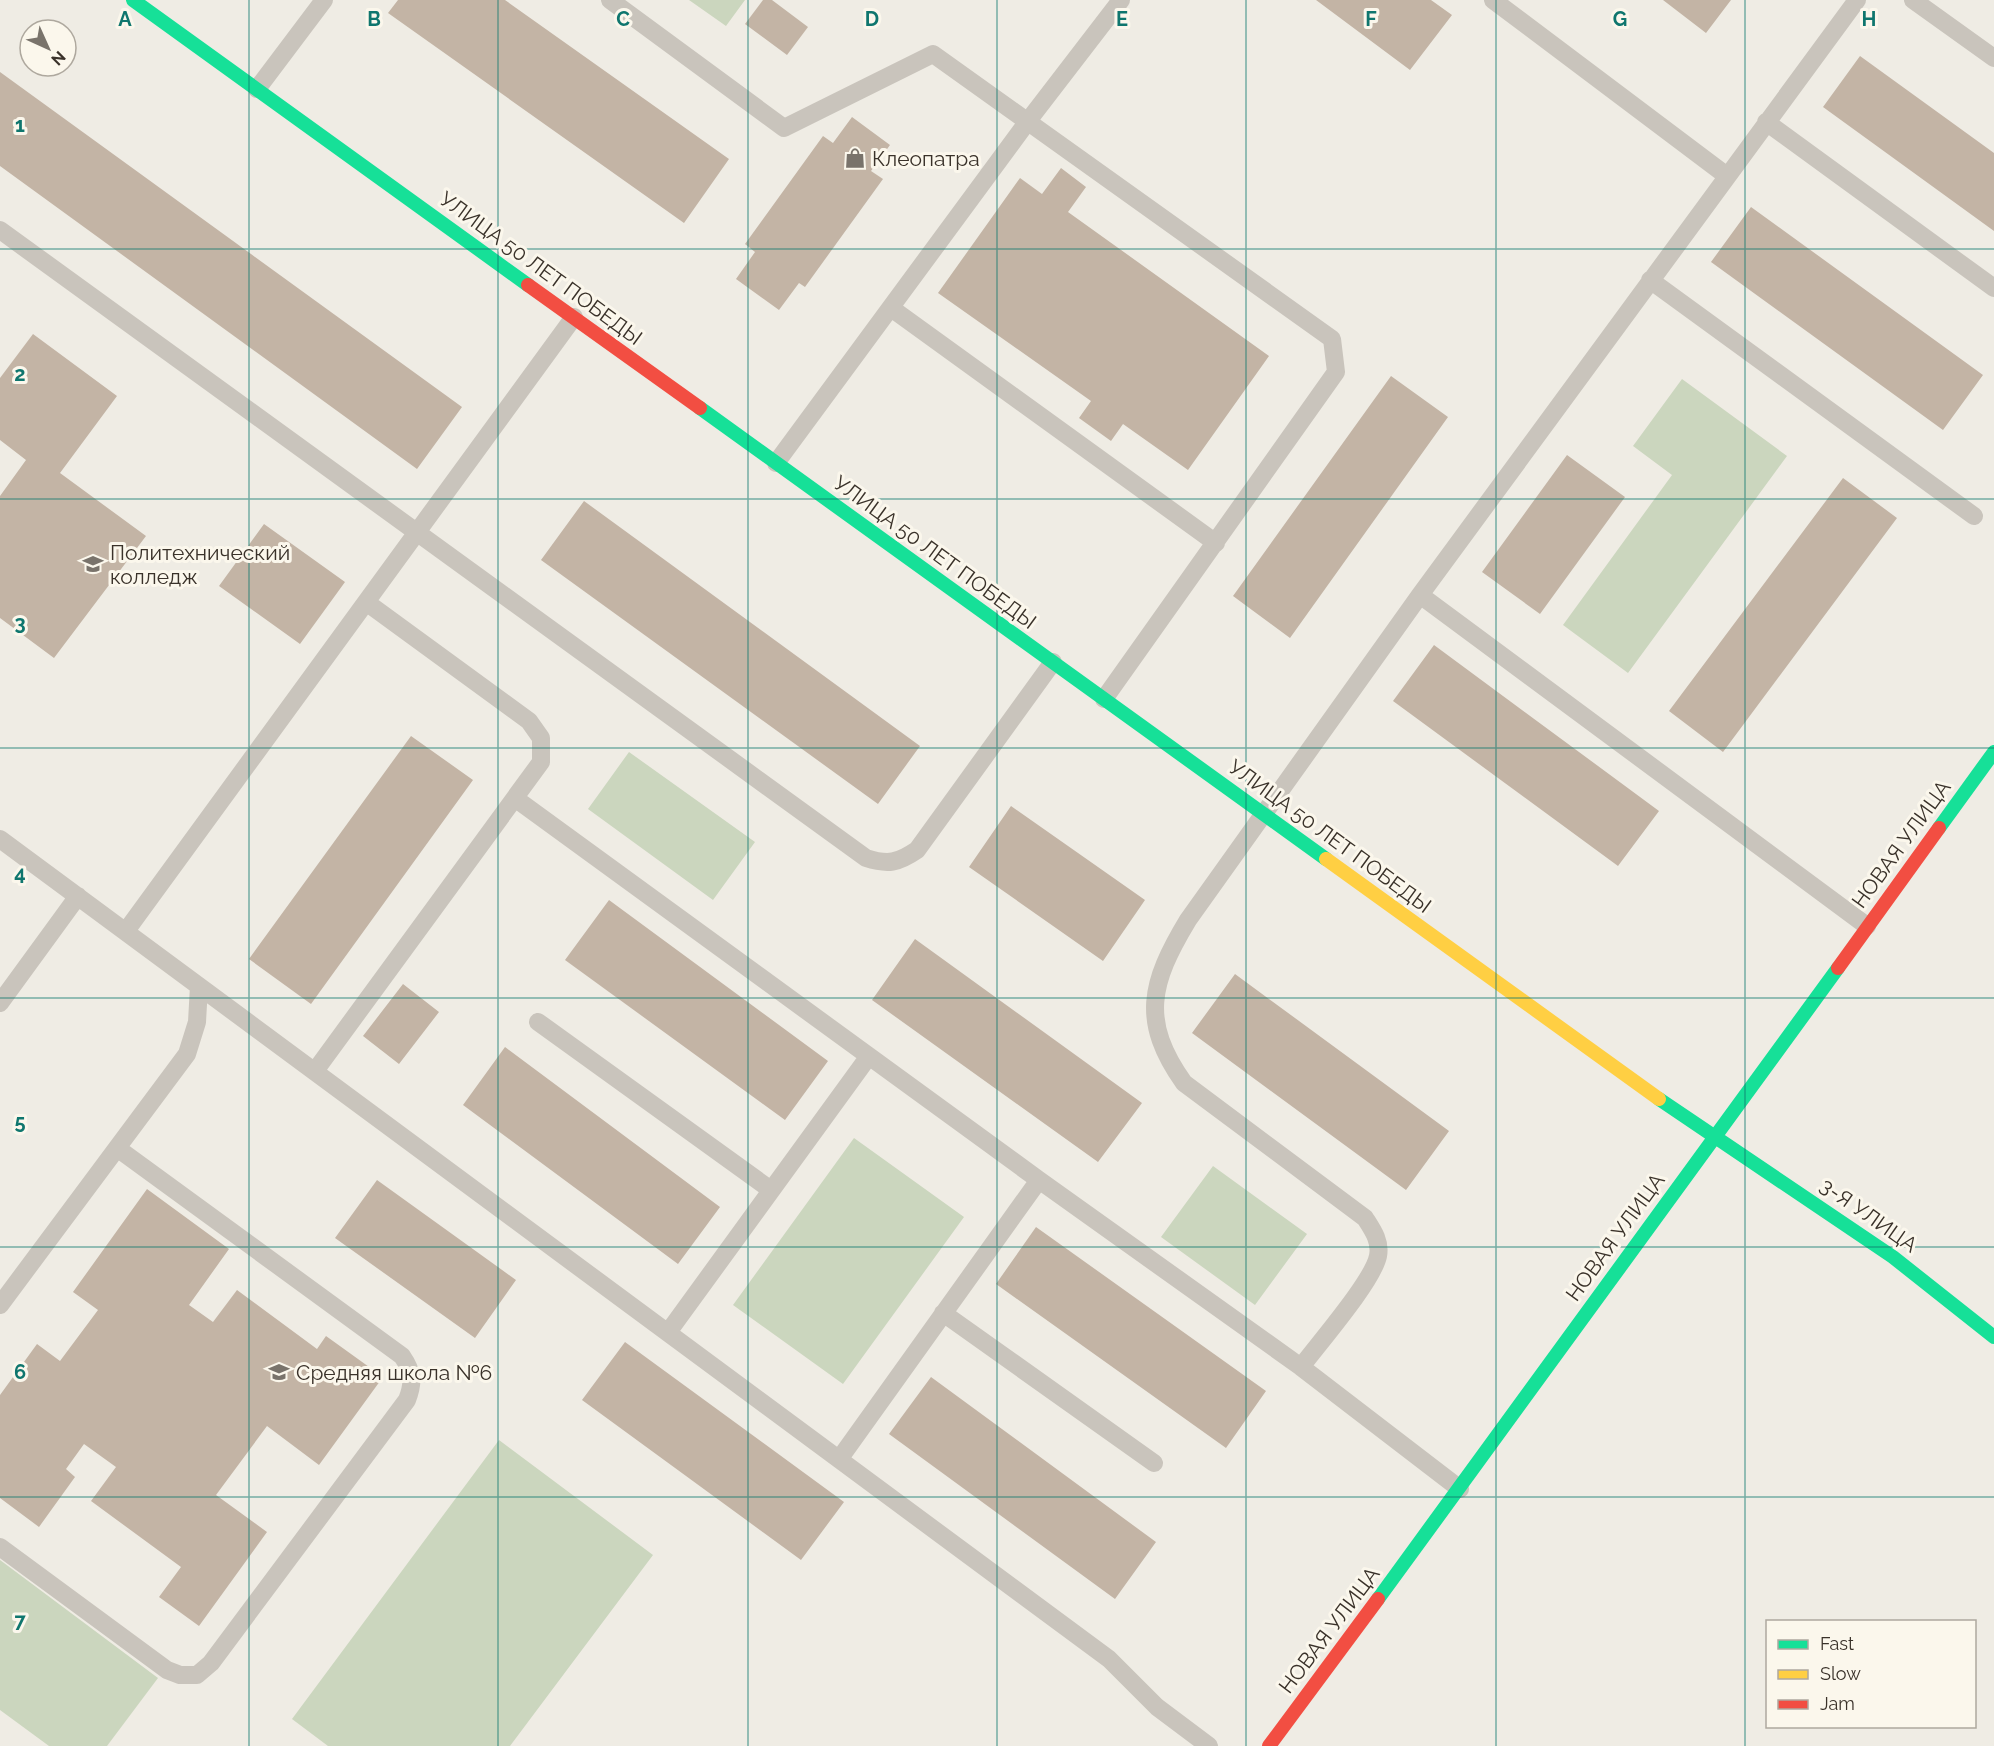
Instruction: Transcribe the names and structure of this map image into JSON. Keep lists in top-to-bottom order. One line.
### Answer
{"streets":{"street":["УЛИЦА 50 ЛЕТ ПОБЕДЫ","НОВАЯ УЛИЦА","3-Я УЛИЦА"]},"crossings":[["УЛИЦА 50 ЛЕТ ПОБЕДЫ","НОВАЯ УЛИЦА"],["УЛИЦА 50 ЛЕТ ПОБЕДЫ","3-Я УЛИЦА"],["НОВАЯ УЛИЦА","3-Я УЛИЦА"]],"places":{"shop":["Клеопатра"],"school or university":["Политехнический колледж","Средняя школа №6"]},"legend":["Fast","Slow","Jam"],"north":"bottom right","grid":{"columns":["A","B","C","D","E","F","G","H"],"rows":["1","2","3","4","5","6","7"]}}
